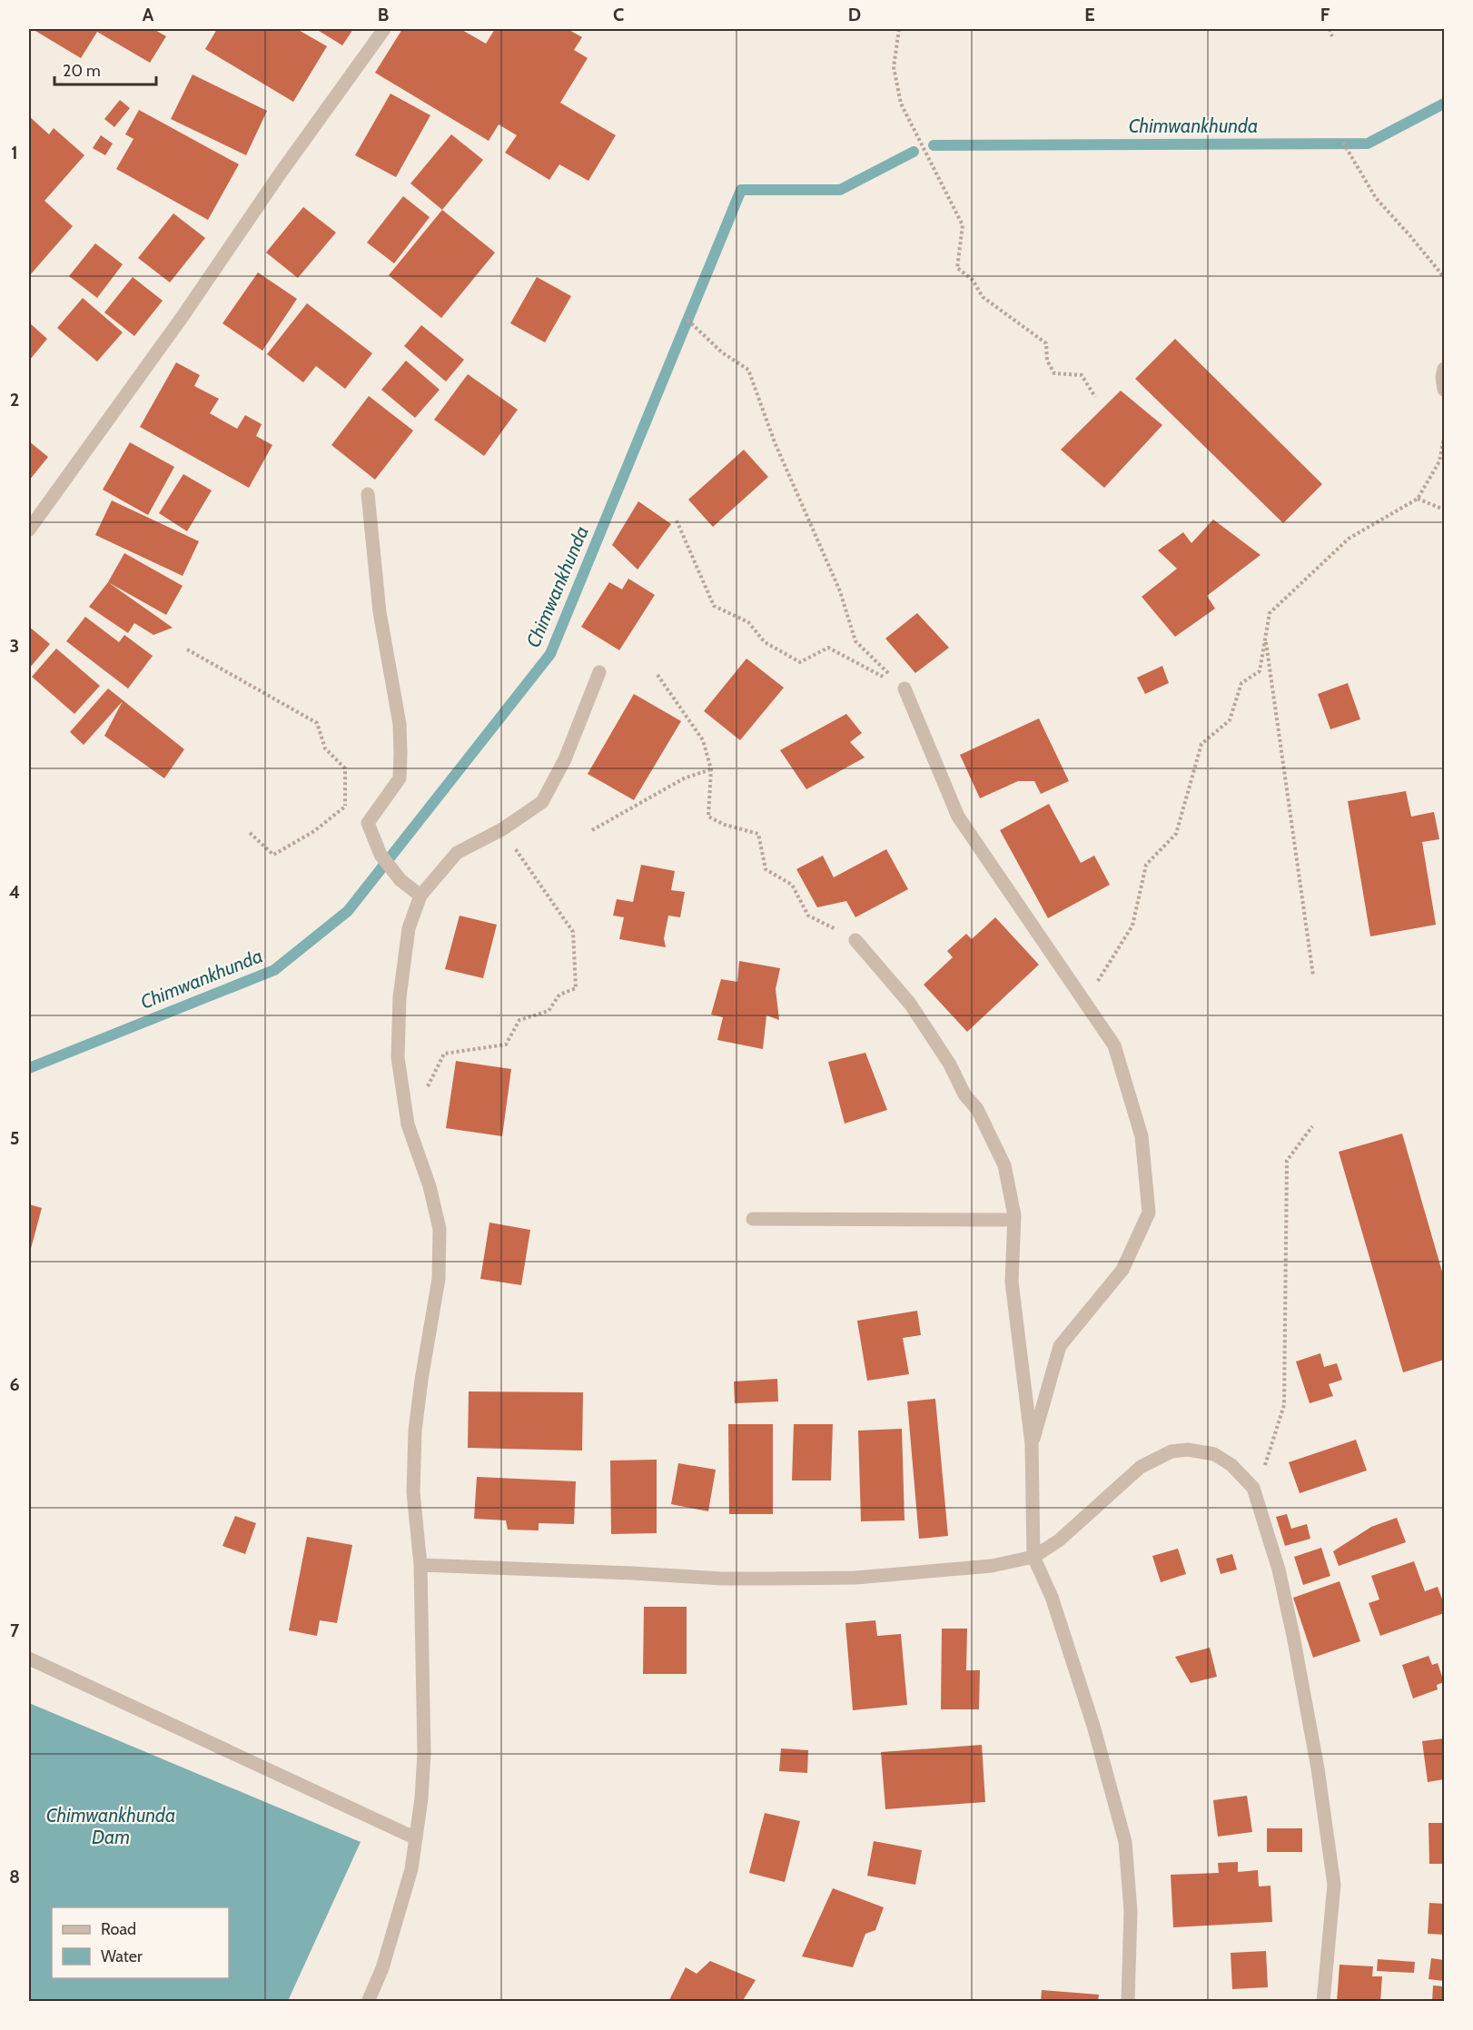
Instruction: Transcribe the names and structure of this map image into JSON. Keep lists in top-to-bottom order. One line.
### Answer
{"water":["Chimwankhunda","Chimwankhunda Dam"],"legend":["Road","Water"],"scale_bar":"20 m","grid":{"columns":["A","B","C","D","E","F"],"rows":["1","2","3","4","5","6","7","8"]}}
